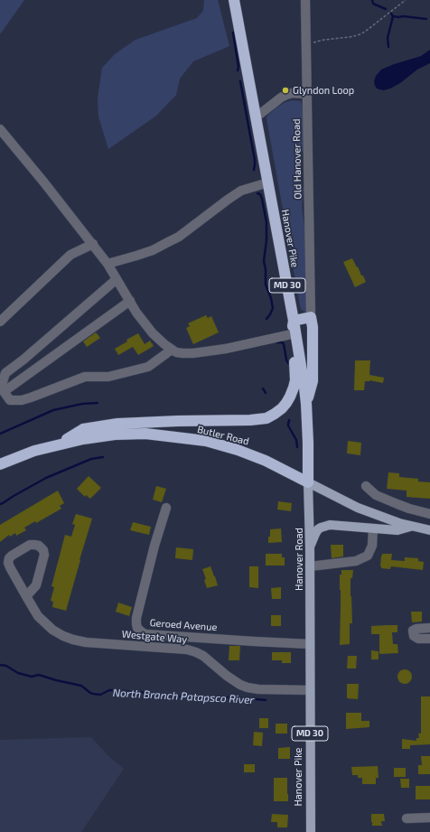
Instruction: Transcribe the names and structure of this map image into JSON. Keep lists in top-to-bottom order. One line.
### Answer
{"streets":{"highway":["Hanover Pike","MD 30","Butler Road"],"main road":["Hanover Road"],"street":["Old Hanover Road","Geroed Avenue","Westgate Way"]},"crossings":[["Hanover Pike","Hanover Road"],["Hanover Pike","Geroed Avenue"],["Hanover Pike","Westgate Way"],["MD 30","Butler Road"],["MD 30","Hanover Road"],["Butler Road","Hanover Road"],["Hanover Road","Geroed Avenue"]],"water":["North Branch Patapsco River"],"places":["Glyndon Loop"]}
